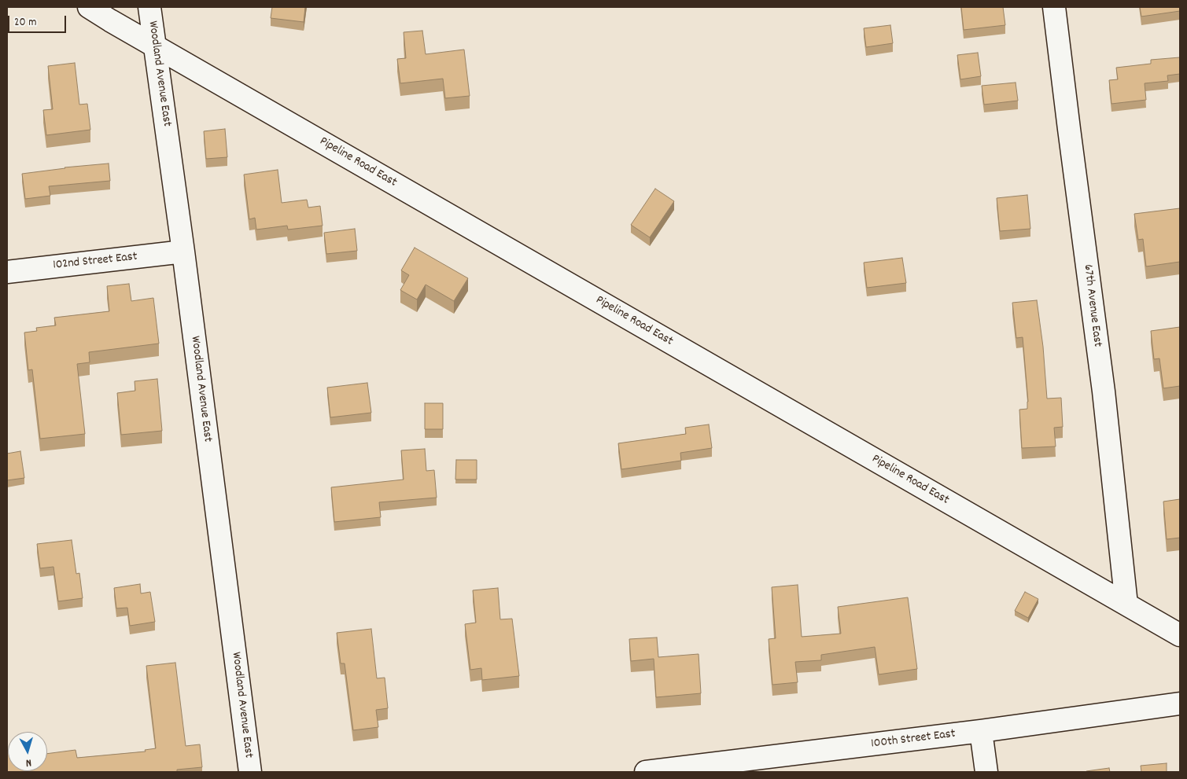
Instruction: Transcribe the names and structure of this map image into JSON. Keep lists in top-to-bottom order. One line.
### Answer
{"streets":{"street":["Woodland Avenue East","Pipeline Road East","102nd Street East","67th Avenue East","100th Street East"]},"crossings":[["Woodland Avenue East","Pipeline Road East"],["Woodland Avenue East","102nd Street East"],["Pipeline Road East","67th Avenue East"]],"scale_bar":"20 m","north":"bottom"}
